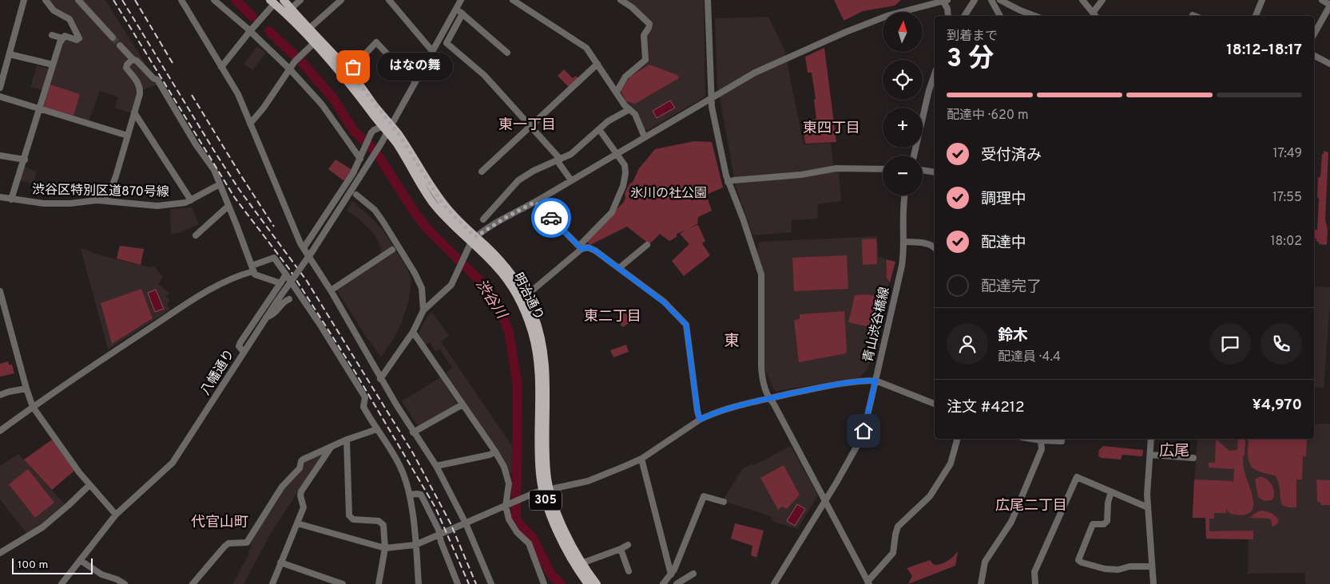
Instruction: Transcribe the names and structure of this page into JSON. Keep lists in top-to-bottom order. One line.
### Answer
{"streets":{"main road":["明治通り","305"],"street":["渋谷区特別区道870号線","青山渋谷橋線","八幡通り"]},"crossings":[["明治通り","八幡通り"]],"districts":["東一丁目","東四丁目","東二丁目","東","広尾","広尾二丁目","代官山町"],"water":["渋谷川"],"parks":["氷川の社公園"],"places":["はなの舞"],"scale_bar":"100 m","north":"top","page":{"map_buttons":["+","−"],"heading":["3 分","到着まで","18:12–18:17"],"panel":["鈴木","配達員 · 4.4","注文 #4212","¥4,970"],"bubble":"はなの舞","bar":"配達中 · 620 m","list":[["受付済み","17:49"],["調理中","17:55"],["配達中","18:02"],"配達完了"],"scale":"100 m"}}
